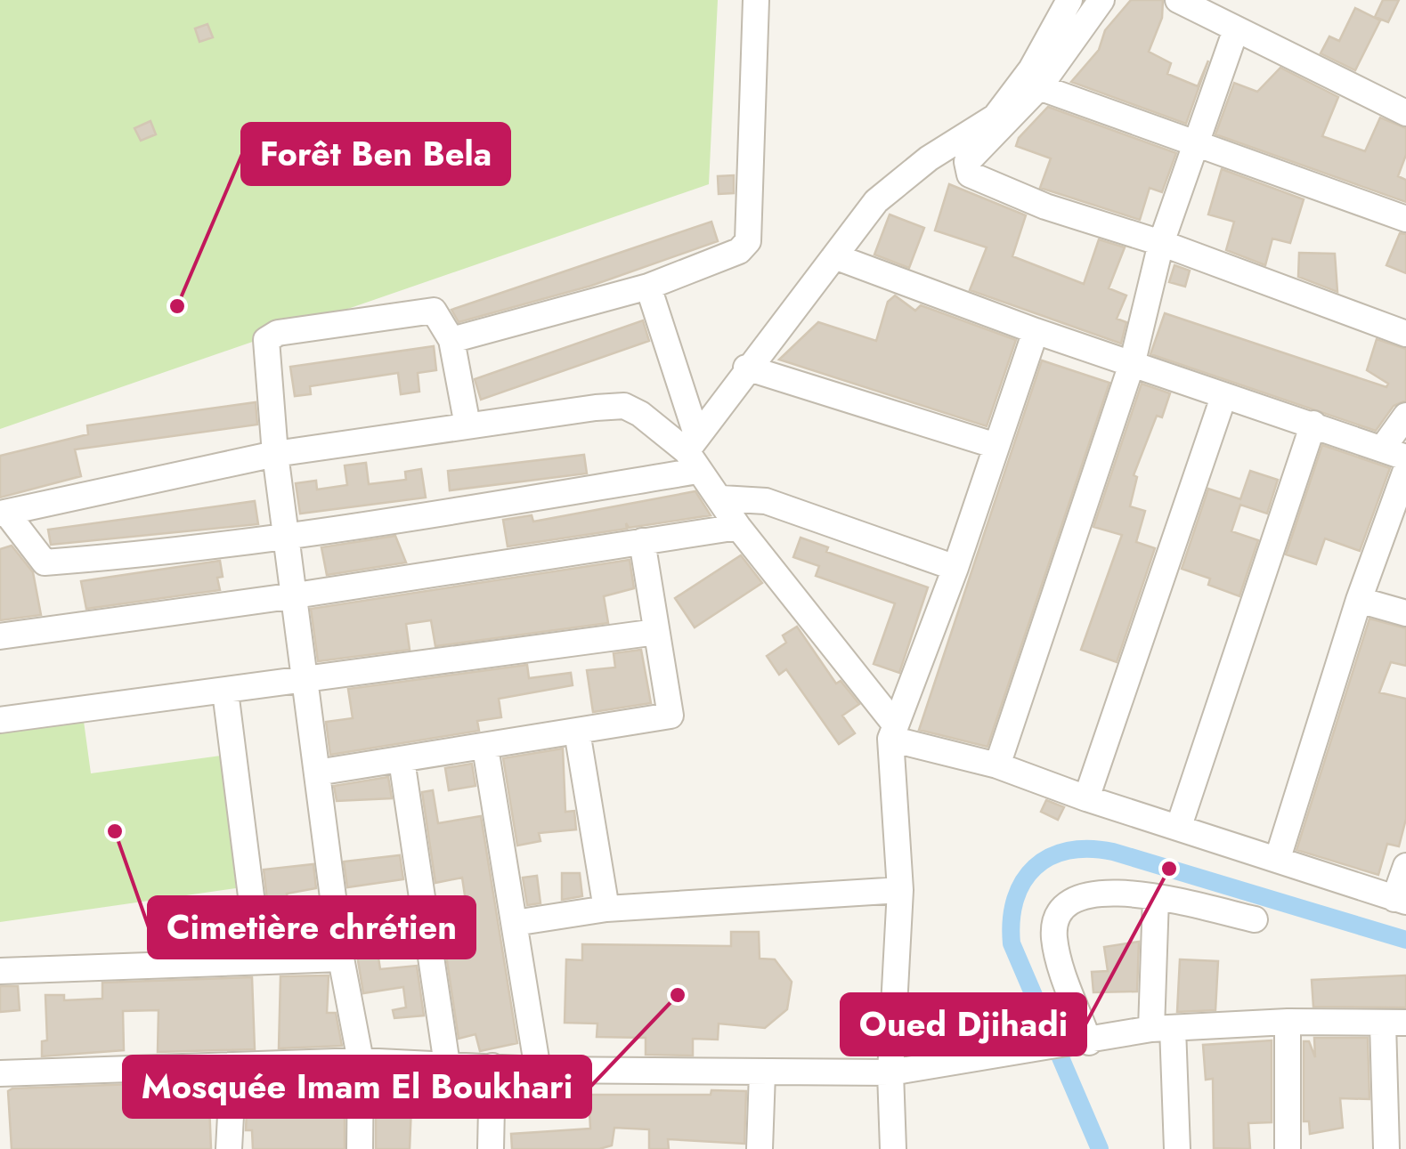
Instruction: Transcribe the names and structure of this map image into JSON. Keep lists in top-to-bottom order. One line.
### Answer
{"places":["Forêt Ben Bela","Cimetière chrétien","Oued Djihadi","Mosquée Imam El Boukhari"]}
